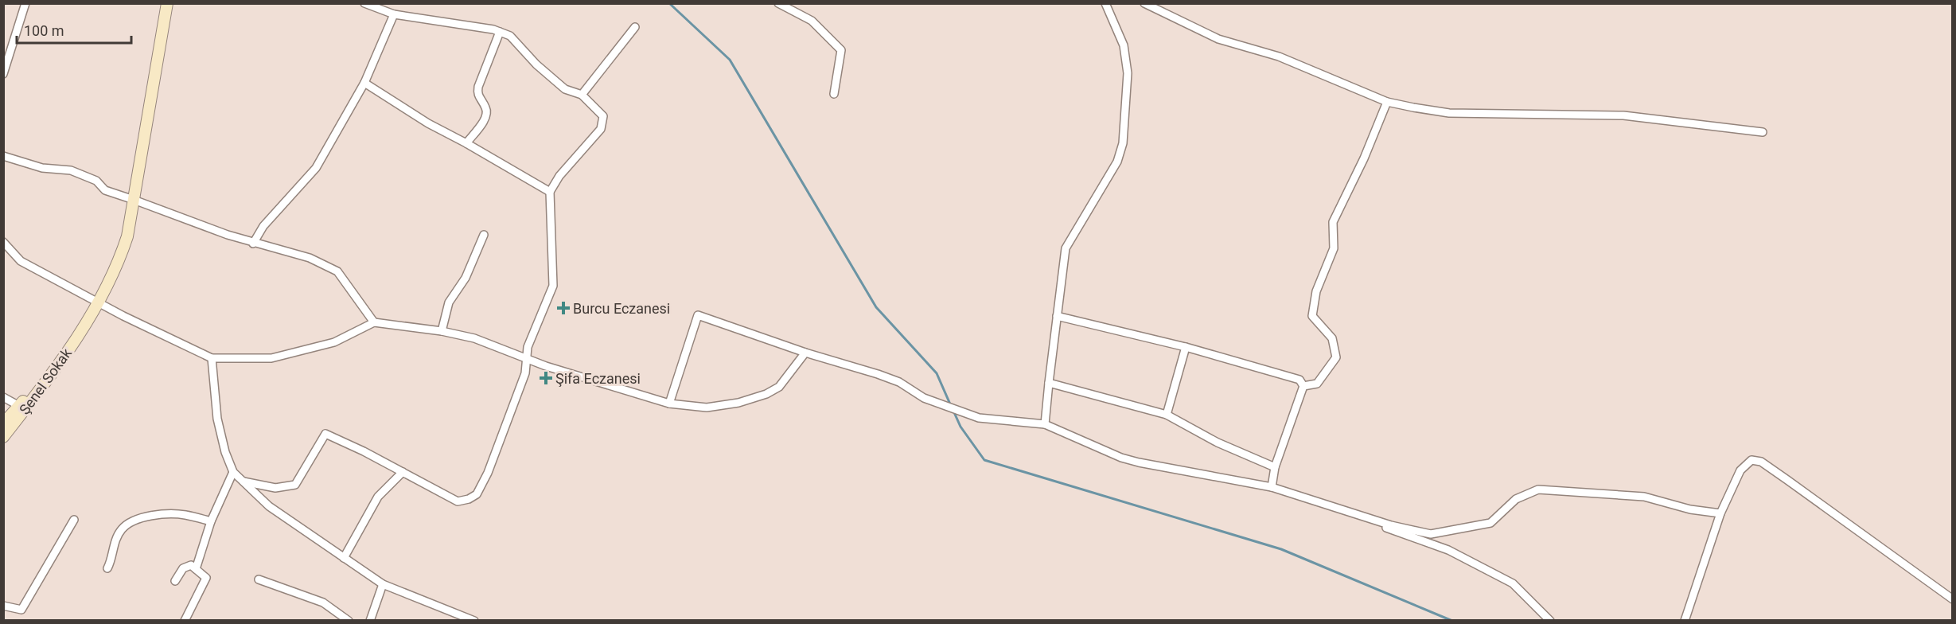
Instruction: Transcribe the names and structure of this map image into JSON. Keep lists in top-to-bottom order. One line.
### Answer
{"streets":{"street":["Şenel Sokak"]},"places":{"health":["Burcu Eczanesi","Şifa Eczanesi"]},"scale_bar":"100 m"}
